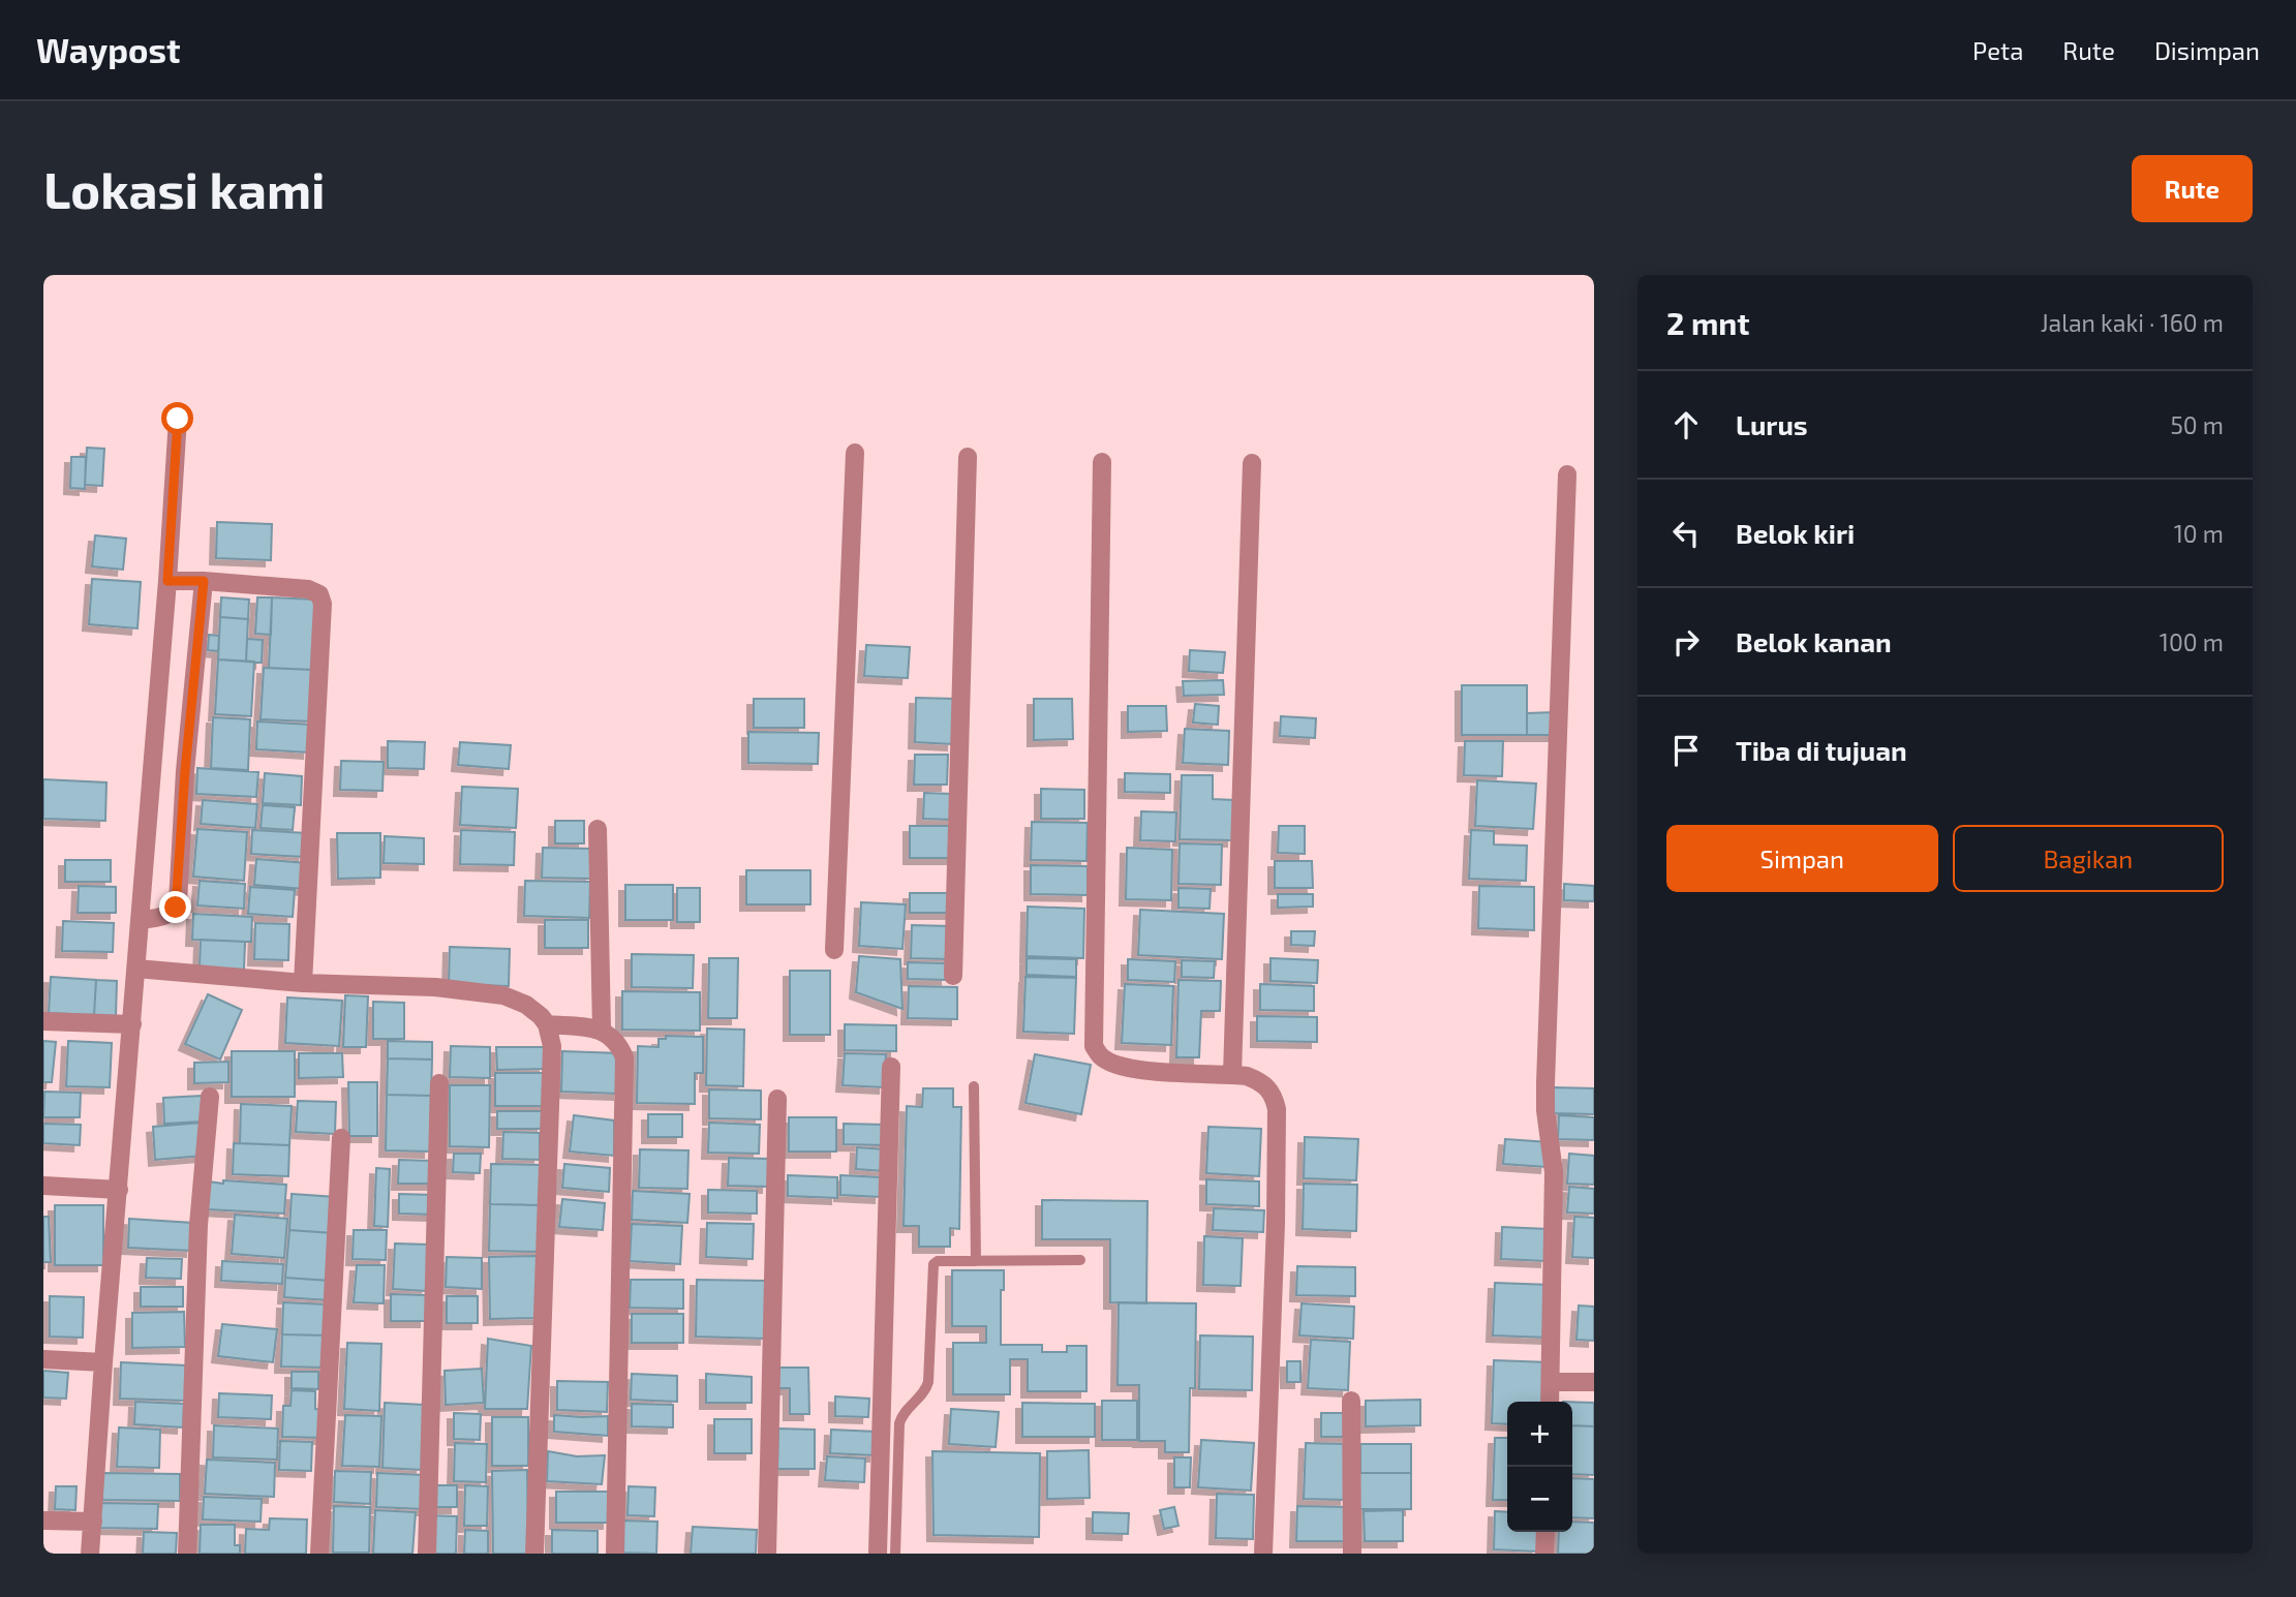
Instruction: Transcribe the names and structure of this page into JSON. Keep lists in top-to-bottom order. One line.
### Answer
{"page":{"header":"Waypost","nav":["Peta","Rute","Disimpan"],"buttons":["Rute",["Simpan","Bagikan"]],"title":"Lokasi kami","heading":["2 mnt","Jalan kaki · 160 m"],"list":[["Lurus","50 m"],["Belok kiri","10 m"],["Belok kanan","100 m"],"Tiba di tujuan"],"map_buttons":["+","−"]}}
